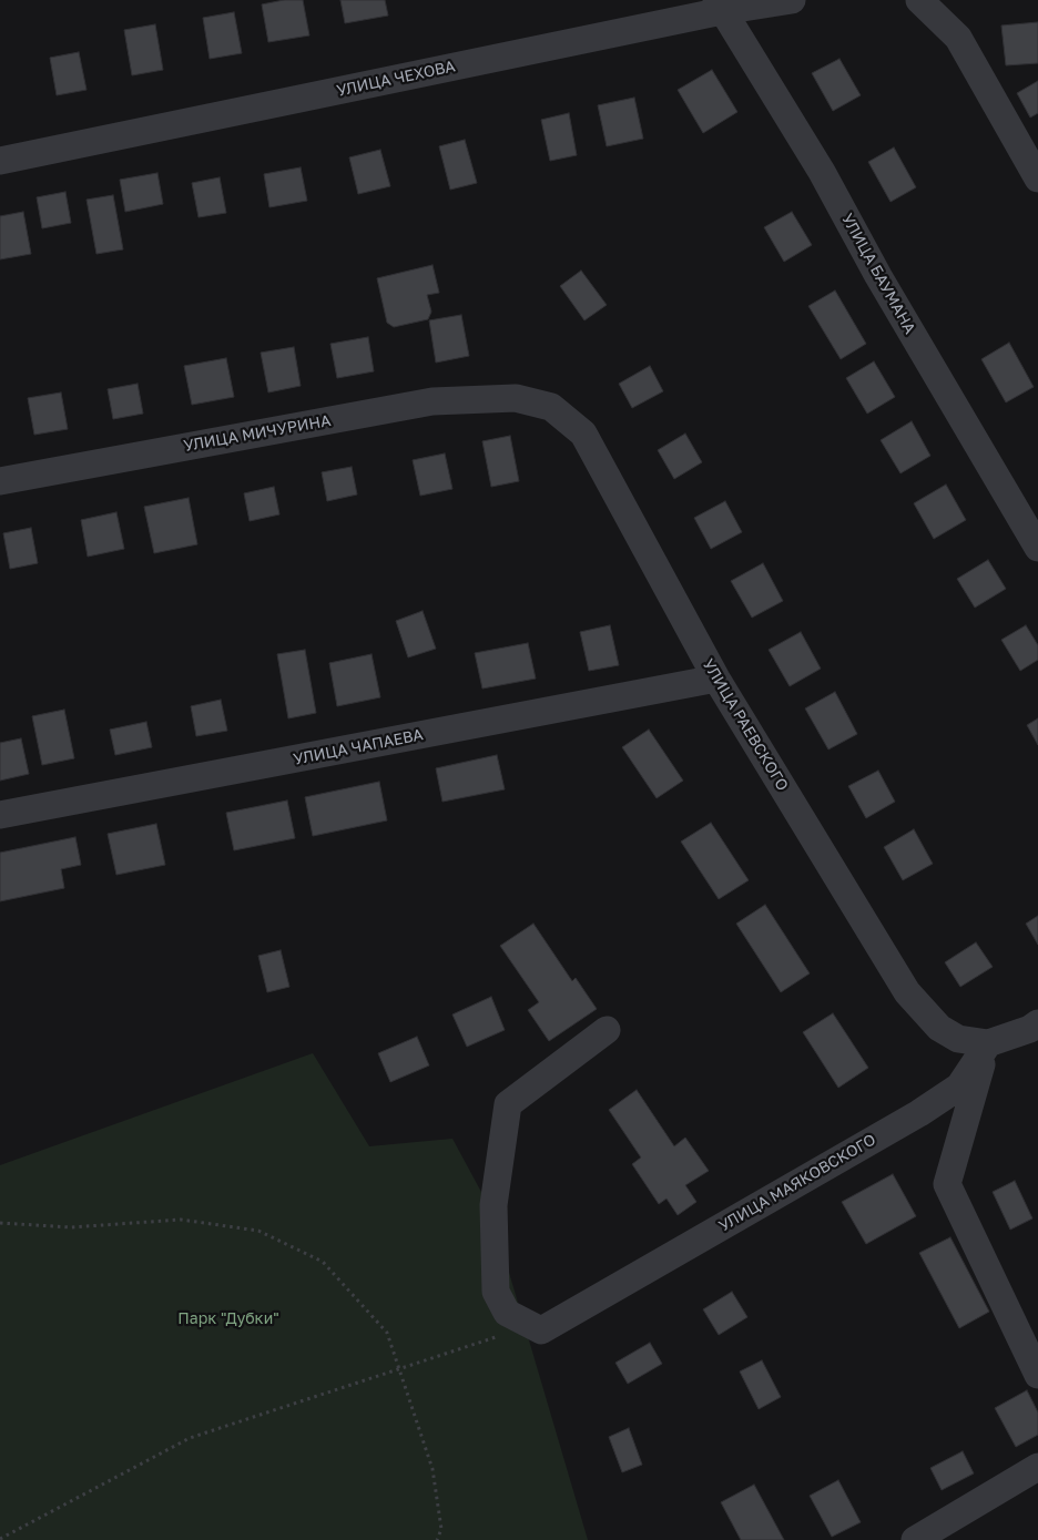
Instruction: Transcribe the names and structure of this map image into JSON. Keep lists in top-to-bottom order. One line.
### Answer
{"streets":{"street":["УЛИЦА ЧЕХОВА","УЛИЦА БАУМАНА","УЛИЦА МИЧУРИНА","УЛИЦА РАЕВСКОГО","УЛИЦА ЧАПАЕВА","УЛИЦА МАЯКОВСКОГО"]},"crossings":[["УЛИЦА ЧЕХОВА","УЛИЦА БАУМАНА"],["УЛИЦА МИЧУРИНА","УЛИЦА РАЕВСКОГО"],["УЛИЦА РАЕВСКОГО","УЛИЦА ЧАПАЕВА"],["УЛИЦА РАЕВСКОГО","УЛИЦА МАЯКОВСКОГО"]],"parks":["Парк \"Дубки\""]}
